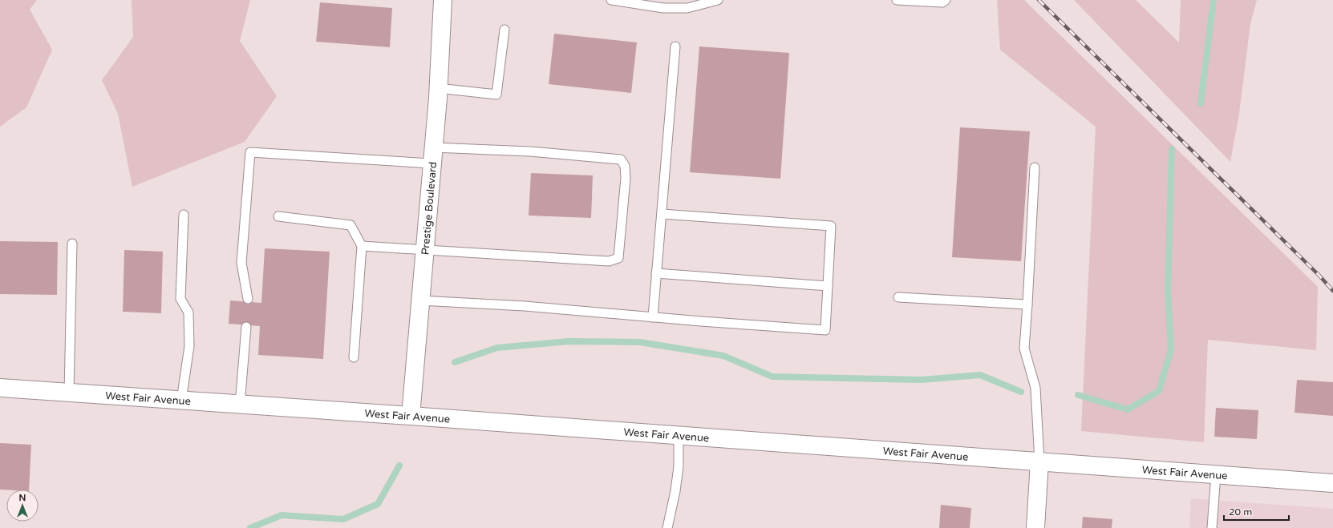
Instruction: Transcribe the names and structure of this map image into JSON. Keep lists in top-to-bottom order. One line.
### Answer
{"streets":{"street":["Prestige Boulevard","West Fair Avenue"]},"crossings":[["Prestige Boulevard","West Fair Avenue"]],"scale_bar":"20 m","north":"top"}
